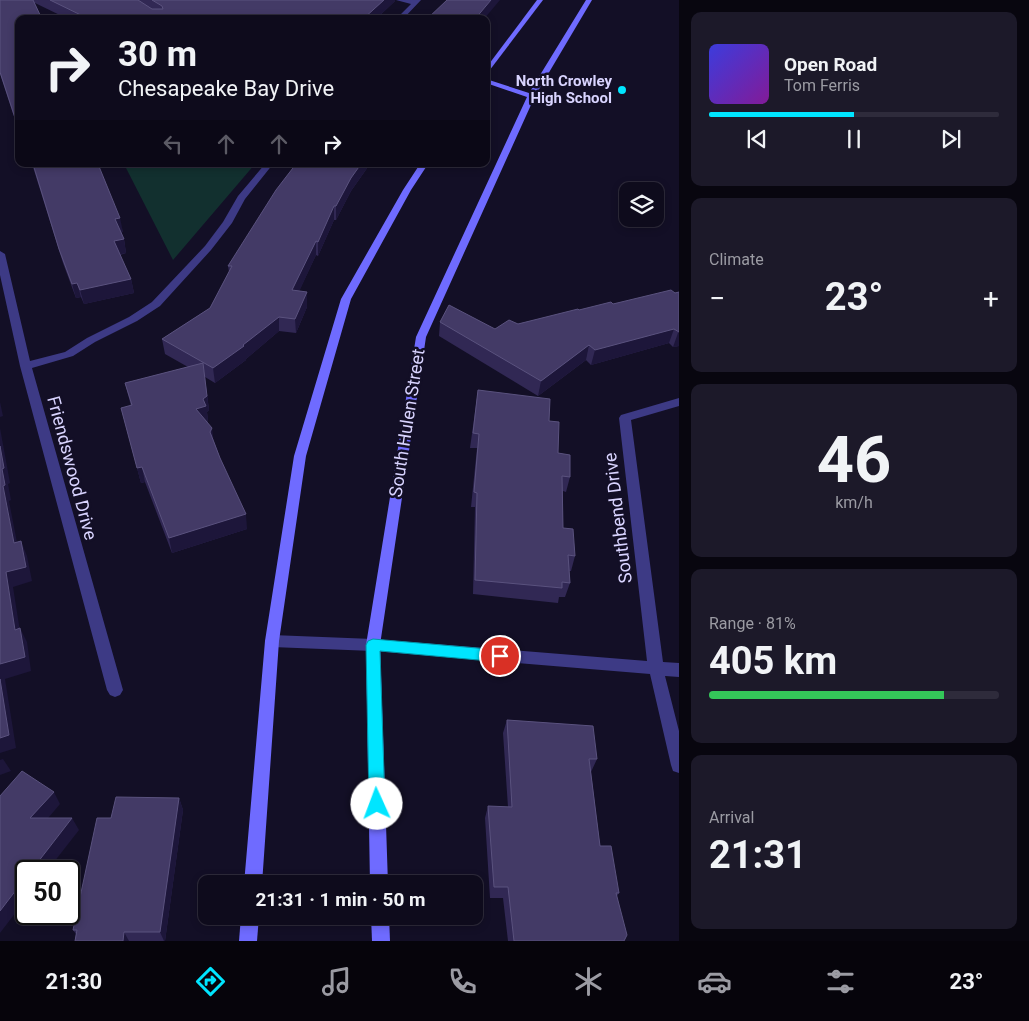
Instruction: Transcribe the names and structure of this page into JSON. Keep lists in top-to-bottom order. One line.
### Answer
{"streets":{"main road":["South Hulen Street"],"street":["Friendswood Drive","Southbend Drive"]},"places":["North Crowley High School"],"page":{"turn":["30 m","Chesapeake Bay Drive"],"song":["Open Road","Tom Ferris"],"tile":["Climate",["46","km/h"],["Range · 81%","405 km"],["Arrival","21:31"]],"heat":["−","23°","+"],"limit":"50","trip":"21:31 · 1 min · 50 m","tabs":["21:30","23°"]}}
